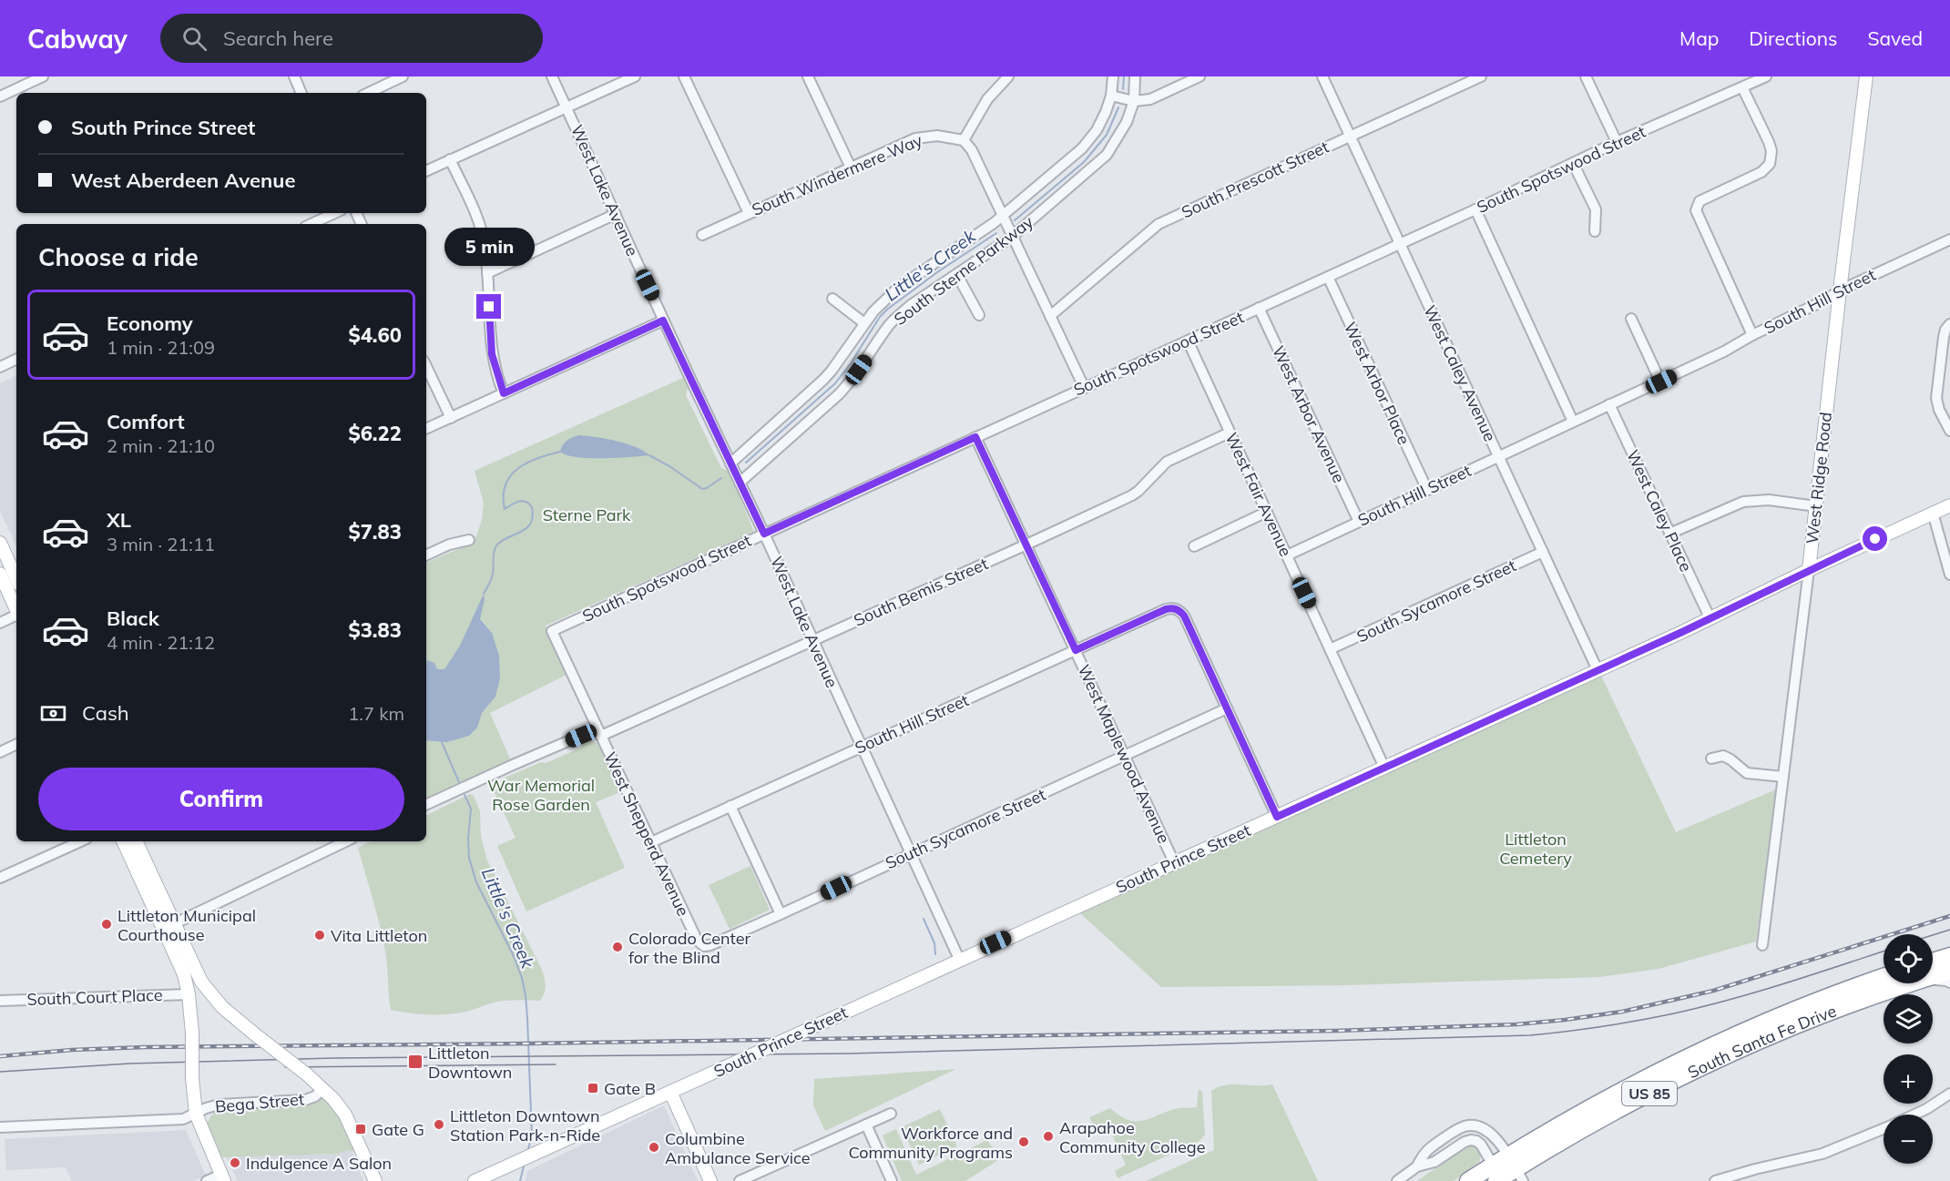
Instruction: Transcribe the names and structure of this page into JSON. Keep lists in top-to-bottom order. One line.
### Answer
{"streets":{"highway":["South Santa Fe Drive","US 85"],"street":["South Spotswood Street","South Windermere Way","South Prescott Street","West Lake Avenue","South Sterne Parkway","South Hill Street","West Caley Avenue","West Arbor Place","West Arbor Avenue","West Ridge Road","West Fair Avenue","West Caley Place","South Bemis Street","South Sycamore Street","West Maplewood Avenue","West Shepperd Avenue","South Prince Street","South Court Place","Bega Street"]},"crossings":[["South Spotswood Street","West Lake Avenue"],["South Spotswood Street","West Caley Avenue"],["South Spotswood Street","West Arbor Place"],["South Spotswood Street","West Arbor Avenue"],["South Spotswood Street","West Fair Avenue"],["South Spotswood Street","West Maplewood Avenue"],["South Spotswood Street","West Shepperd Avenue"],["South Prescott Street","West Caley Avenue"],["West Lake Avenue","South Sterne Parkway"],["West Lake Avenue","South Hill Street"],["West Lake Avenue","South Bemis Street"],["West Lake Avenue","South Sycamore Street"],["West Lake Avenue","South Prince Street"],["South Hill Street","West Caley Avenue"],["South Hill Street","West Arbor Place"],["South Hill Street","West Arbor Avenue"],["South Hill Street","West Ridge Road"],["South Hill Street","West Fair Avenue"],["South Hill Street","West Caley Place"],["South Hill Street","South Sycamore Street"],["South Hill Street","West Maplewood Avenue"],["South Hill Street","West Shepperd Avenue"],["West Caley Avenue","South Sycamore Street"],["West Caley Avenue","South Prince Street"],["West Ridge Road","South Prince Street"],["West Fair Avenue","South Bemis Street"],["West Fair Avenue","South Sycamore Street"],["West Fair Avenue","South Prince Street"],["West Caley Place","South Prince Street"],["South Bemis Street","West Maplewood Avenue"],["South Bemis Street","West Shepperd Avenue"],["South Sycamore Street","West Maplewood Avenue"],["South Sycamore Street","West Shepperd Avenue"],["West Maplewood Avenue","South Prince Street"]],"water":["Little's Creek"],"parks":["Sterne Park","War Memorial Rose Garden","Littleton Cemetery"],"places":{"other":["Littleton Municipal Courthouse","Vita Littleton","Colorado Center for the Blind","Littleton Downtown Station Park-n-Ride","Arapahoe Community College","Workforce and Community Programs","Columbine Ambulance Service","Indulgence A Salon"],"transit":["Littleton Downtown","Gate B","Gate G"]},"page":{"header":"Cabway","search":"Search here","nav":["Map","Directions","Saved"],"banner":["South Prince Street","West Aberdeen Avenue"],"heading":"Choose a ride","bubble":"5 min","list":[{"name":"Economy","note":"1 min · 21:09","value":"$4.60"},{"name":"Comfort","note":"2 min · 21:10","value":"$6.22"},{"name":"XL","note":"3 min · 21:11","value":"$7.83"},{"name":"Black","note":"4 min · 21:12","value":"$3.83"}],"pay":["Cash","1.7 km"],"buttons":"Confirm","map_buttons":["+","−"]}}
